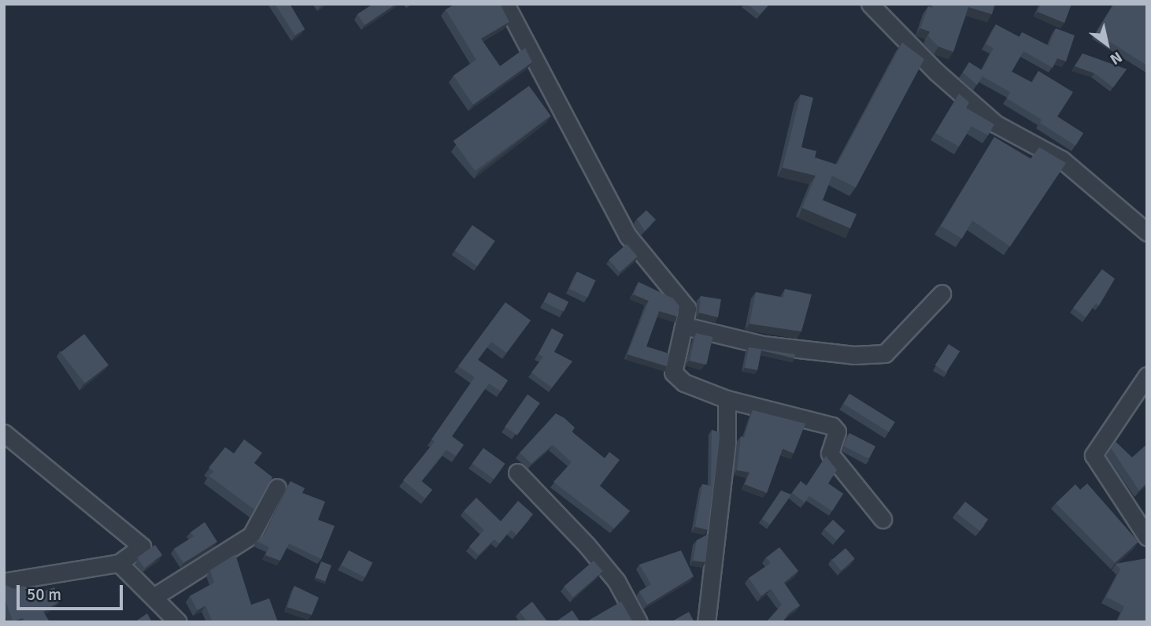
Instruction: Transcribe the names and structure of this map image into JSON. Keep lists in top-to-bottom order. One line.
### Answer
{"scale_bar":"50 m","north":"bottom right"}
